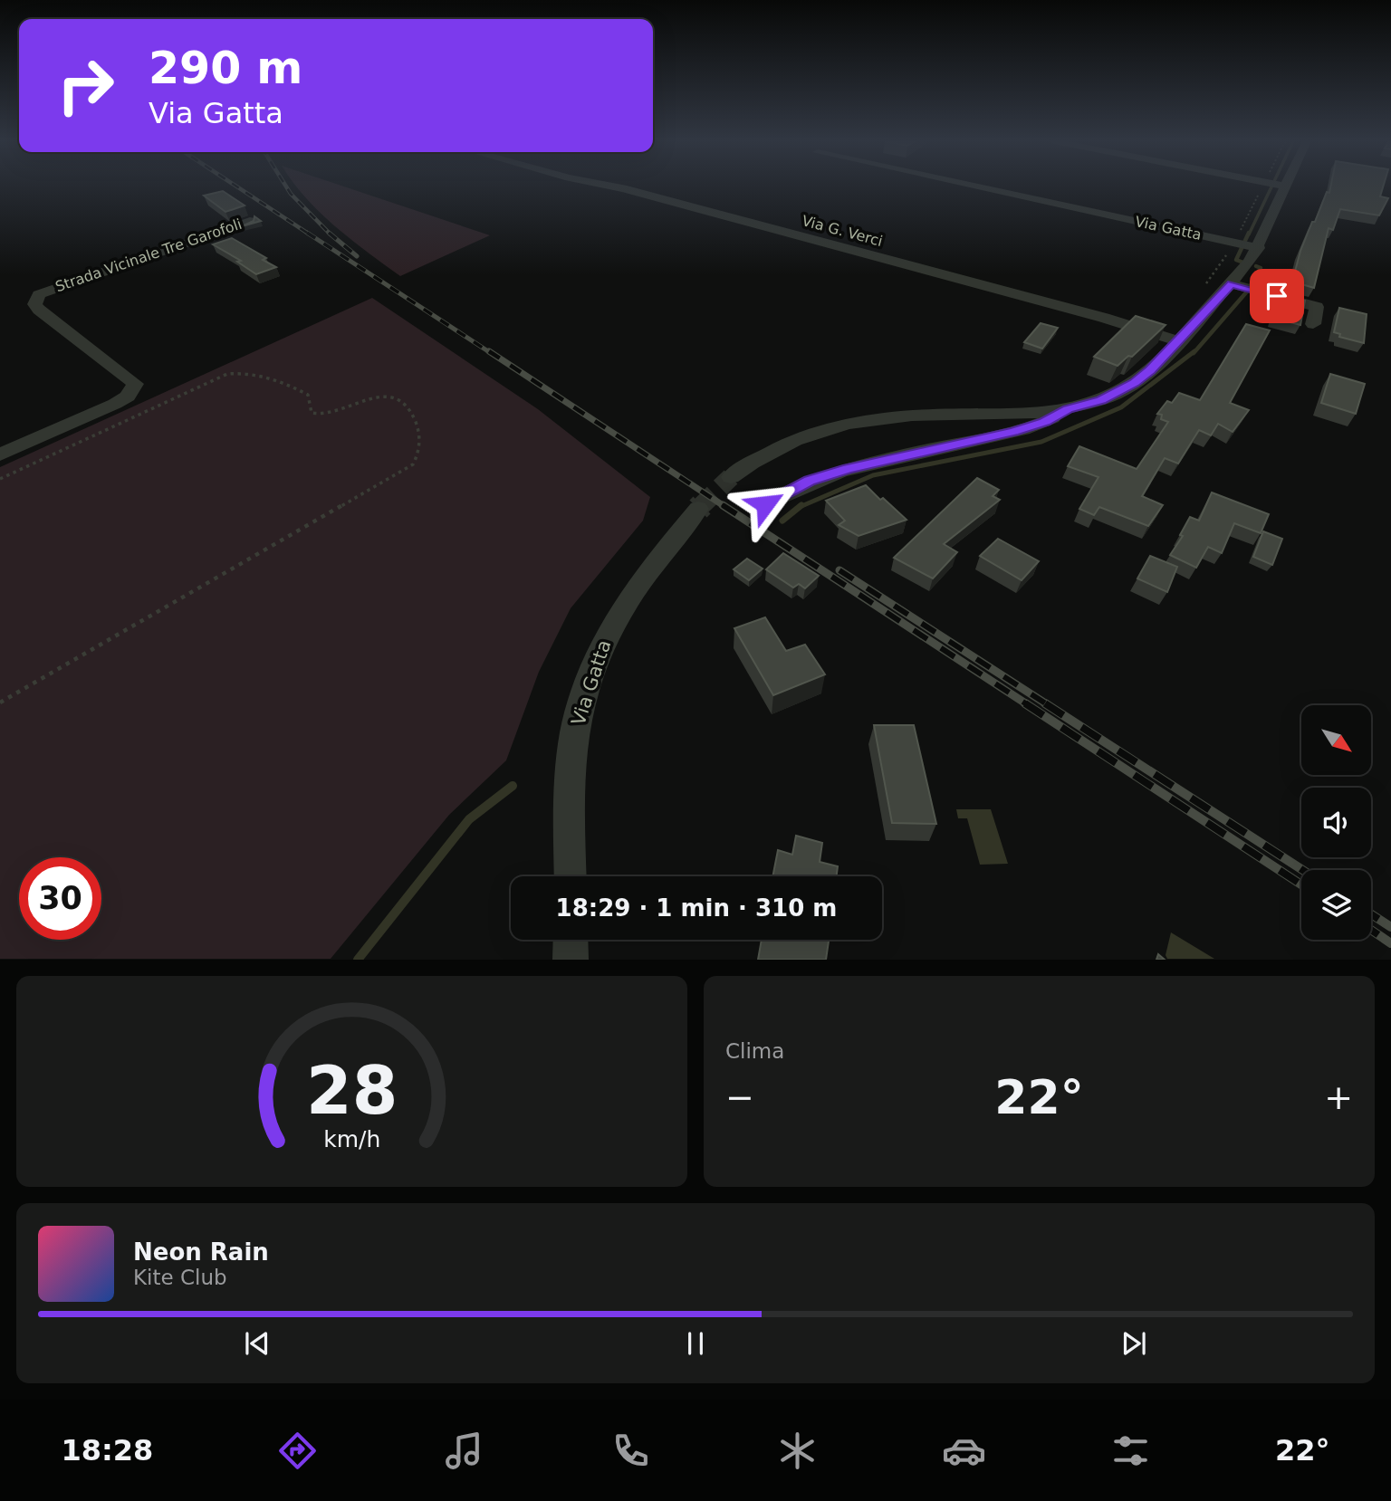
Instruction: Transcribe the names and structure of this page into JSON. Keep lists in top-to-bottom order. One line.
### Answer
{"streets":{"street":["Via Gatta","Via G. Verci","Strada Vicinale Tre Garofoli"]},"north":"bottom right","page":{"turn":["290 m","Via Gatta"],"limit":"30","trip":"18:29 · 1 min · 310 m","tile":"Clima","heat":["−","22°","+"],"song":["Neon Rain","Kite Club"],"tabs":["18:28","22°"],"gauge":["28","km/h"]}}
